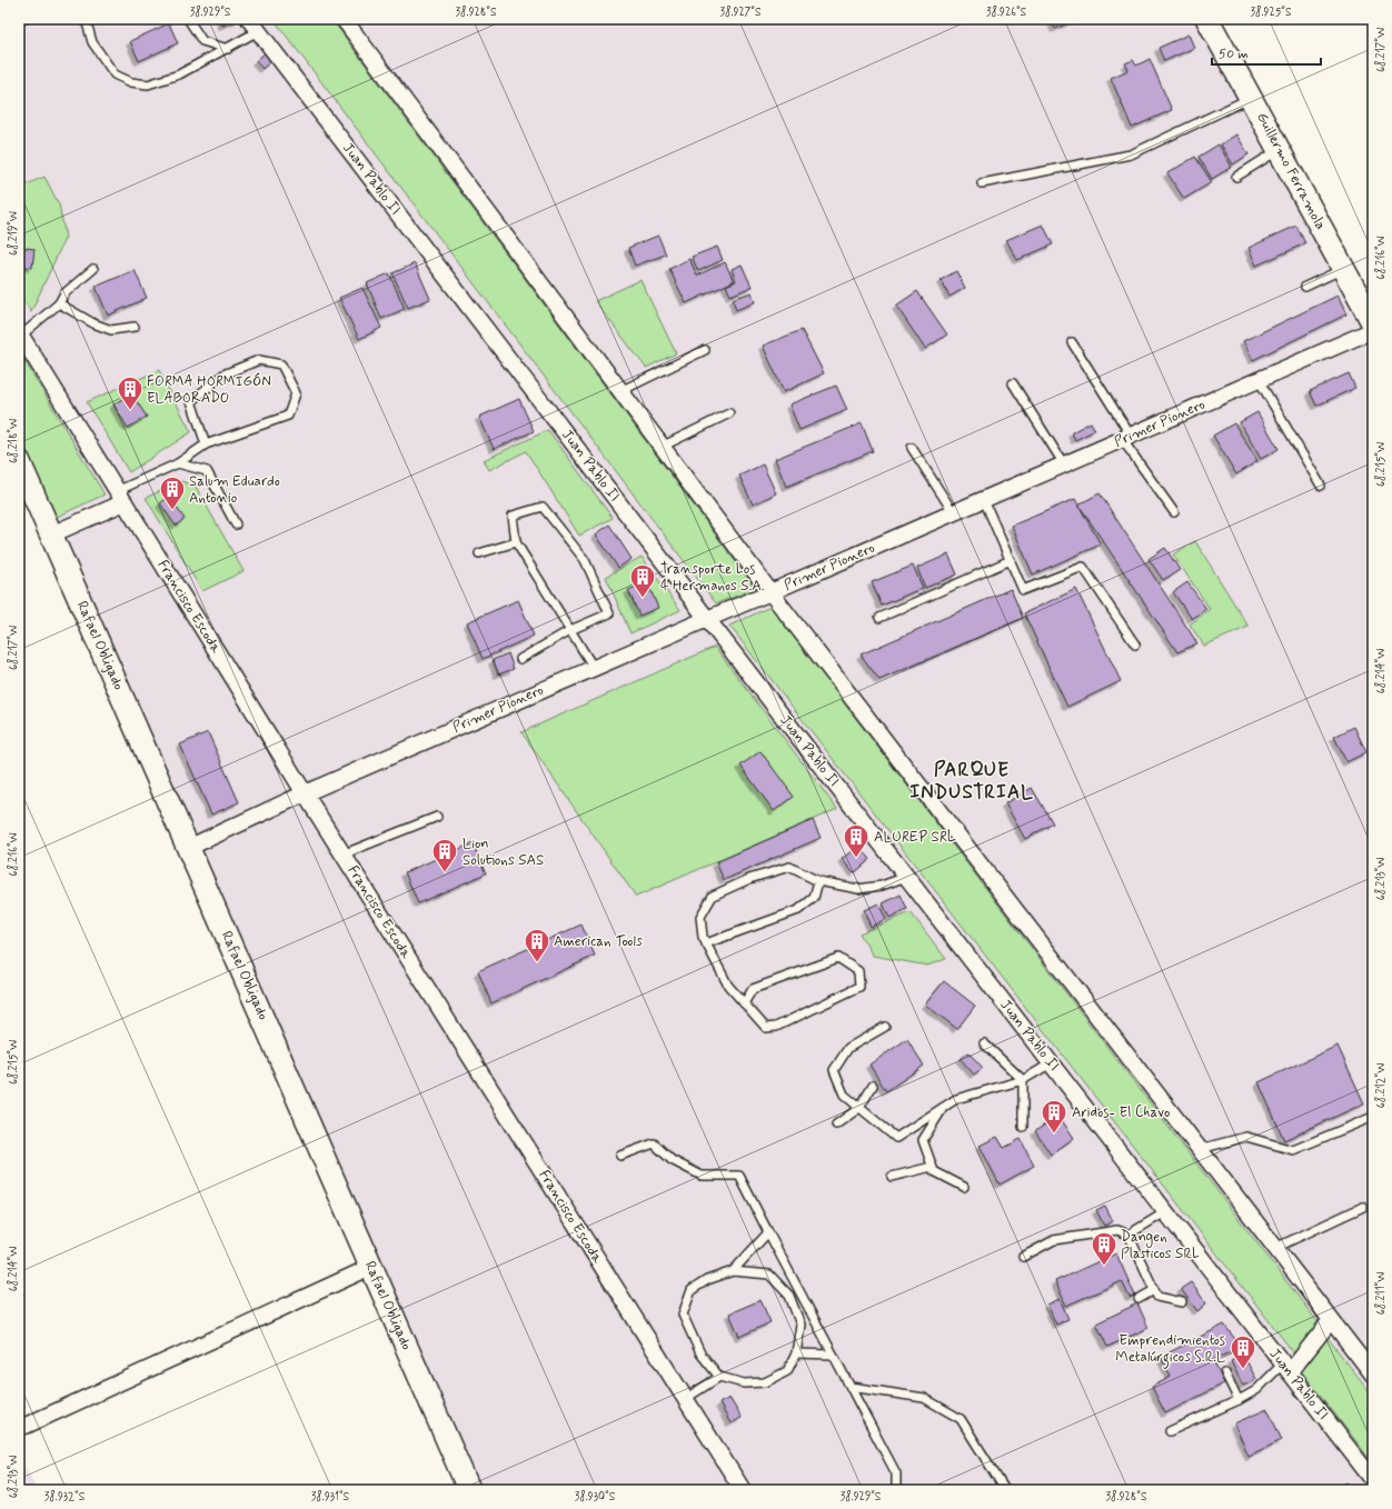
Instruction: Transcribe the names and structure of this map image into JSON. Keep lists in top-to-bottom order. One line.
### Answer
{"streets":{"street":["Guillermo Ferramola","Juan Pablo II","Primer Pionero","Francisco Escoda","Rafael Obligado"]},"crossings":[["Juan Pablo II","Primer Pionero"],["Primer Pionero","Francisco Escoda"],["Primer Pionero","Rafael Obligado"]],"districts":["PARQUE INDUSTRIAL"],"places":{"building":["FORMA HORMIGÓN ELABORADO","Salum Eduardo Antonio","Transporte Los 4 Hermanos S.A.","ALUREP SRL","Lion Solutions SAS","American Tools","Aridos- El Chavo","Dangen Plasticos SRL","Emprendimientos Metalúrgicos S.R.L"]},"scale_bar":"50 m","coordinates":["38.929°S","38.928°S","38.927°S","38.926°S","38.925°S","68.217°W","68.219°W","68.216°W","68.218°W","68.215°W","68.214°W","68.213°W","68.212°W","68.211°W","38.932°S","38.931°S","38.930°S"]}
